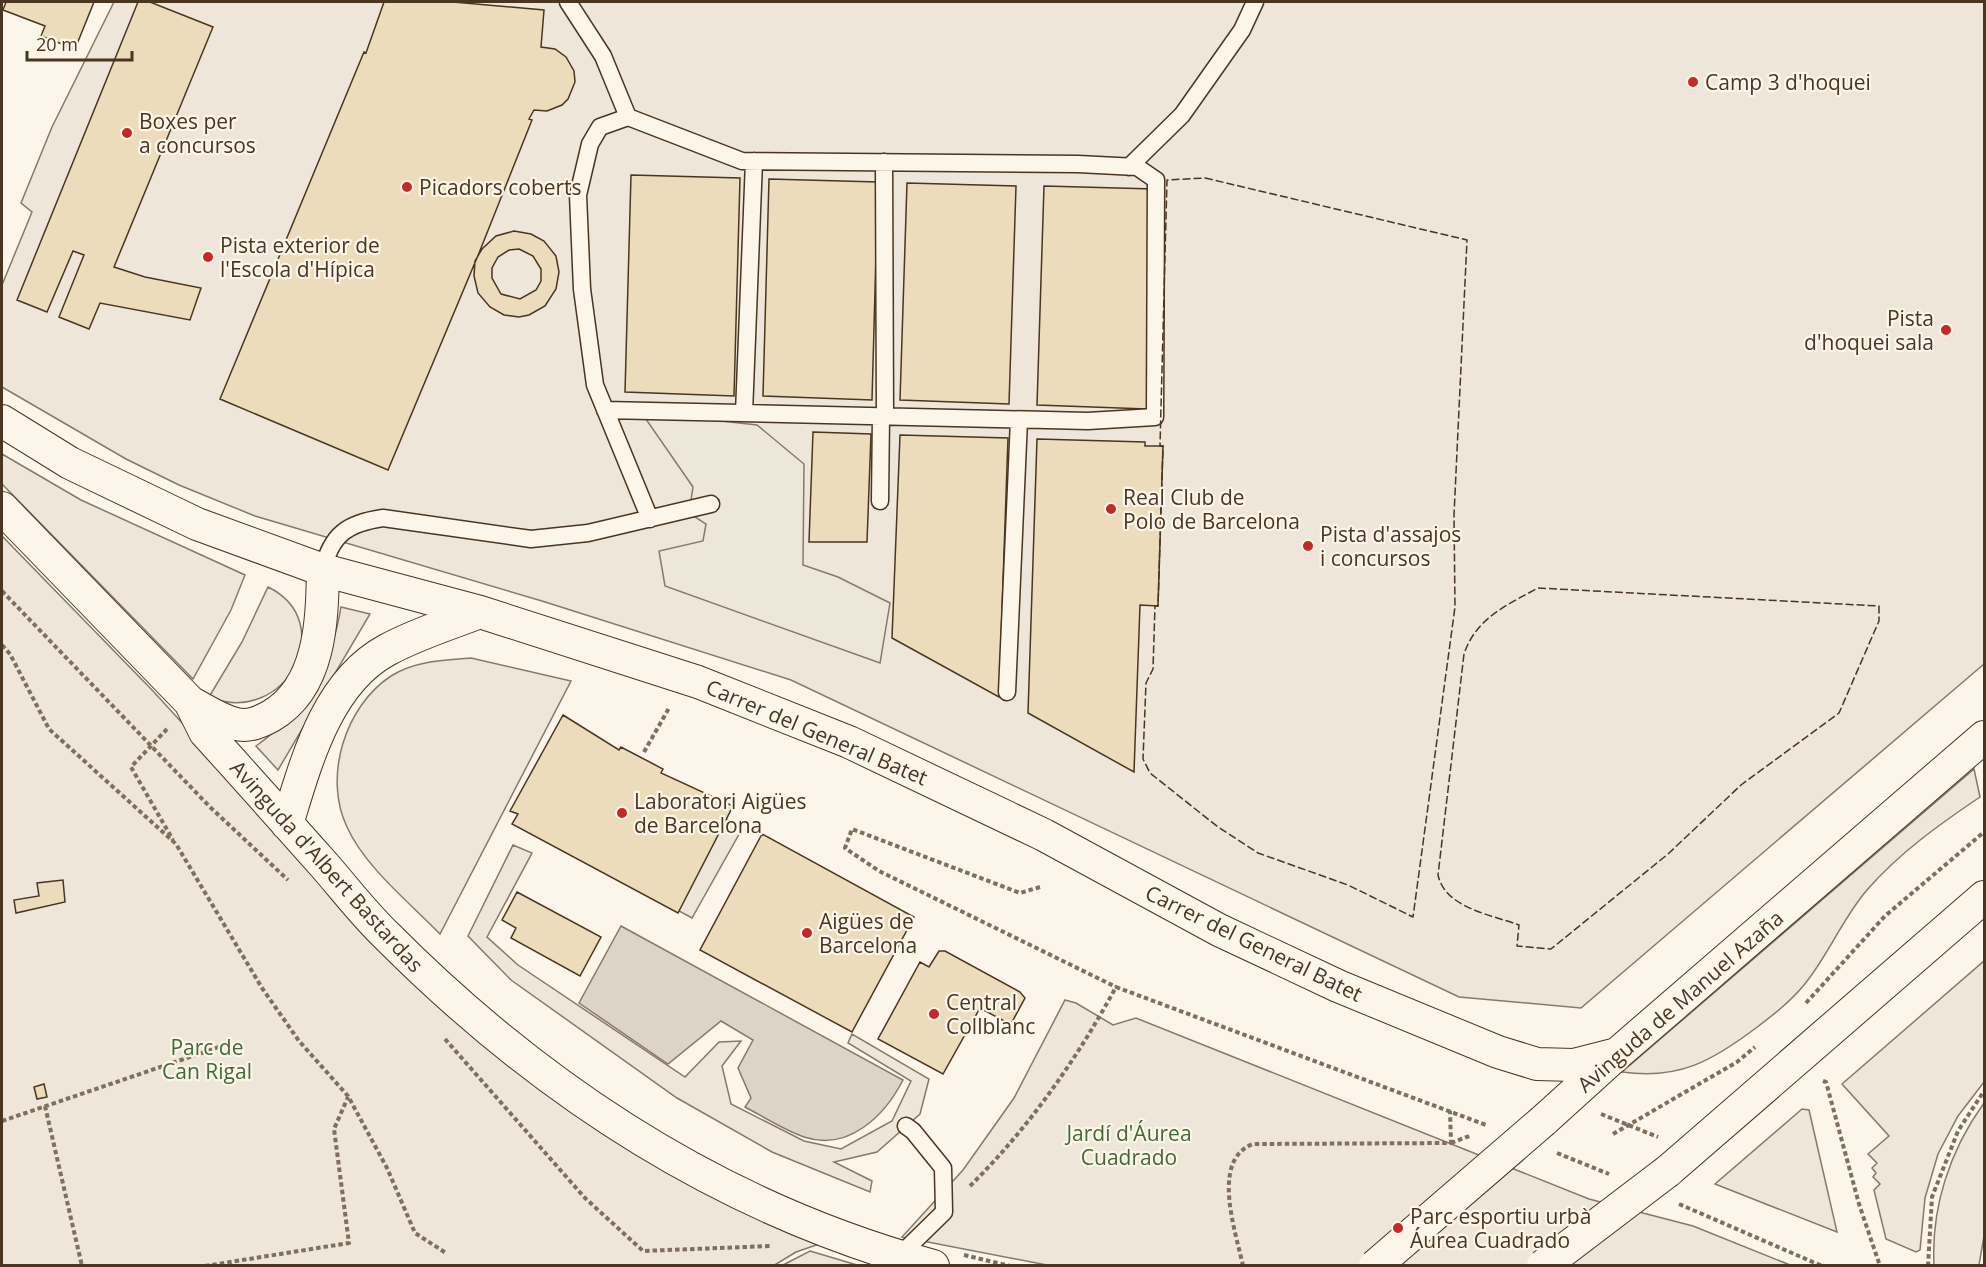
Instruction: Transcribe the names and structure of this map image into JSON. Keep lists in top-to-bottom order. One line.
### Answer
{"streets":{"street":["Carrer del General Batet","Avinguda d'Albert Bastardas","Avinguda de Manuel Azaña"]},"crossings":[["Carrer del General Batet","Avinguda de Manuel Azaña"]],"parks":["Parc de Can Rigal","Jardí d'Áurea Cuadrado"],"places":["Camp 3 d'hoquei","Boxes per a concursos","Picadors coberts","Pista exterior de l'Escola d'Hípica","Pista d'hoquei sala","Real Club de Polo de Barcelona","Pista d'assajos i concursos","Laboratori Aigües de Barcelona","Aigües de Barcelona","Central Collblanc","Parc esportiu urbà Áurea Cuadrado"],"scale_bar":"20 m"}
